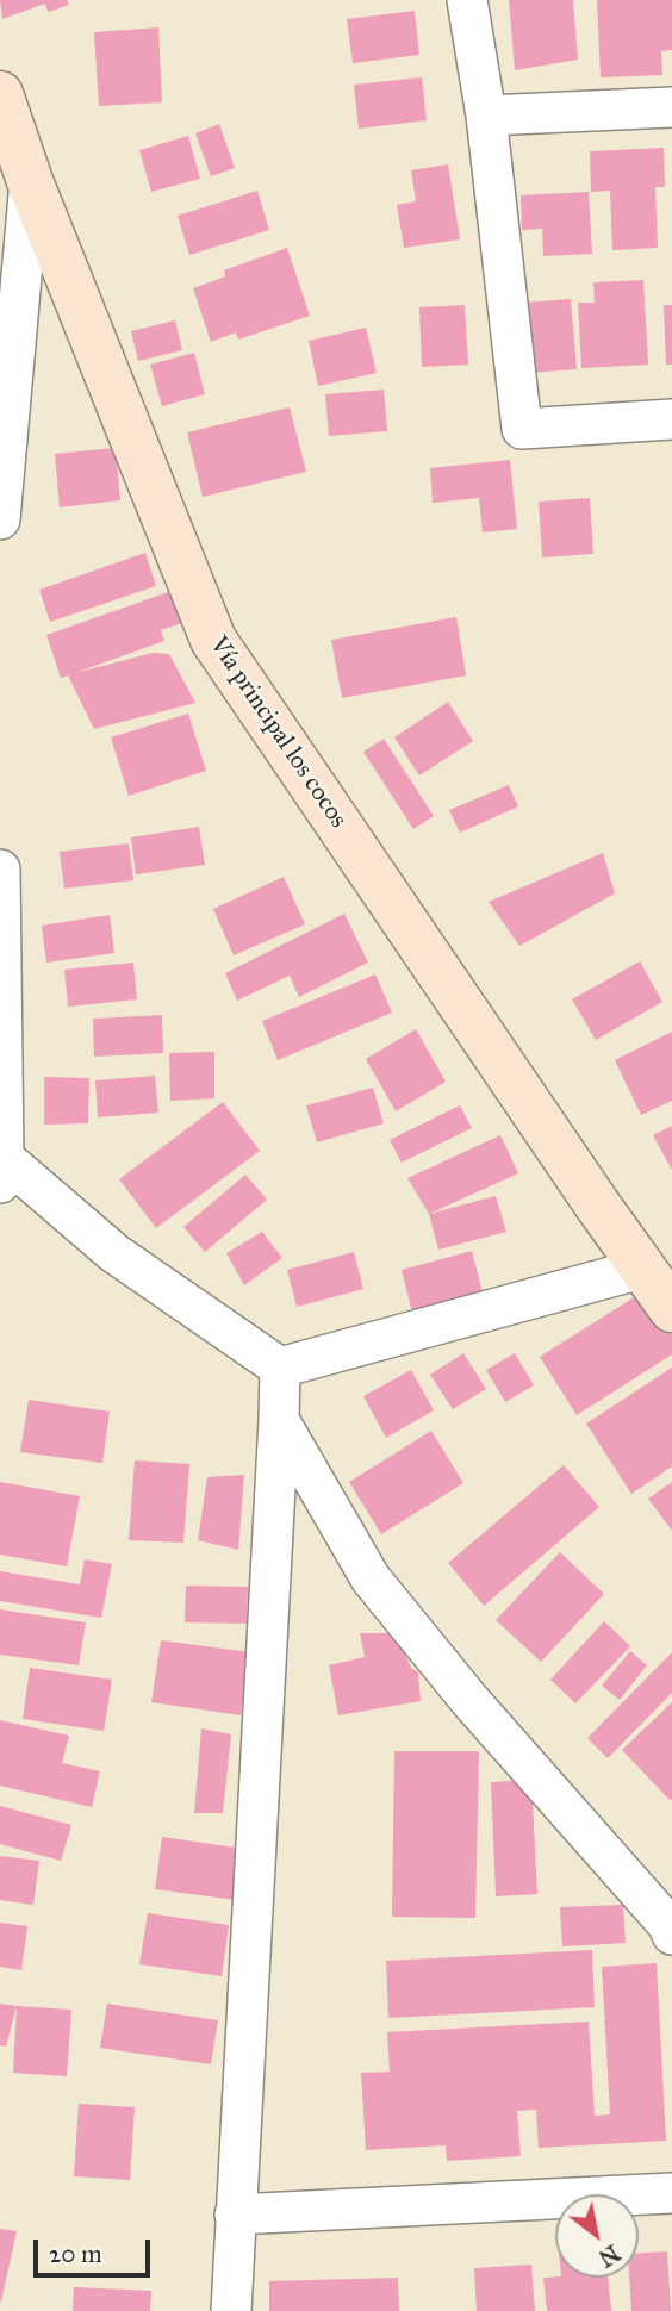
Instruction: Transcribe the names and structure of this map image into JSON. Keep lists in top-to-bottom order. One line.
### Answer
{"streets":{"street":["Vía principal los cocos"]},"scale_bar":"20 m","north":"bottom right"}
